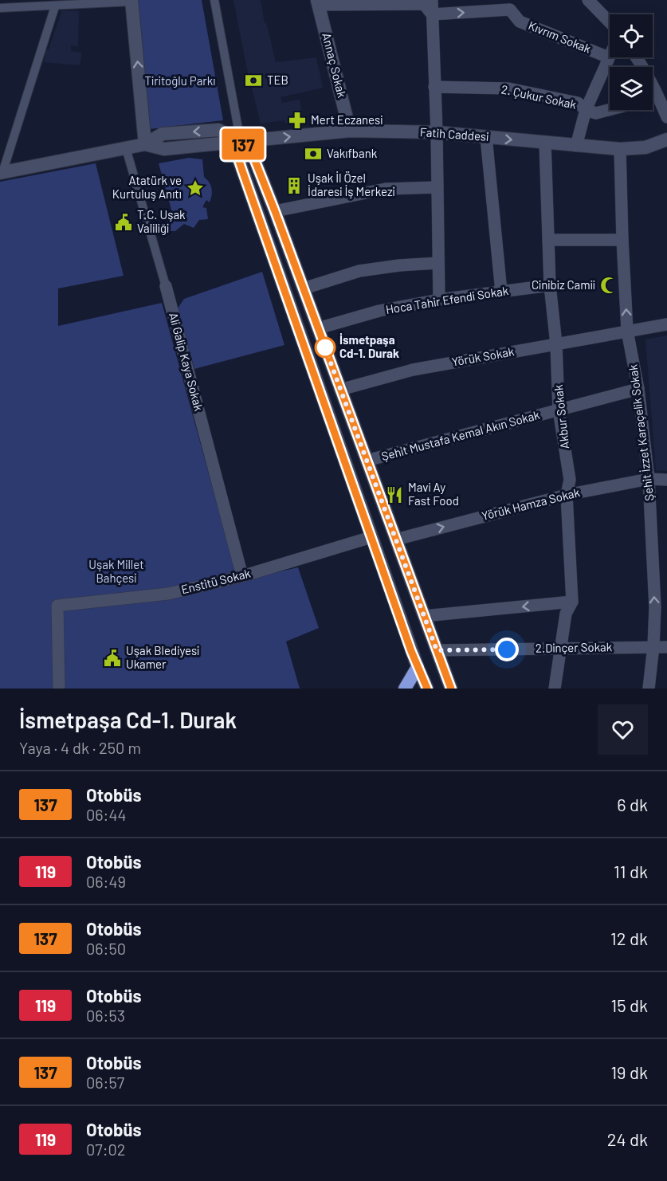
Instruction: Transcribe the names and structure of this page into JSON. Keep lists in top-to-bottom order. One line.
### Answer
{"streets":{"main road":["Annaç Sokak","Fatih Caddesi"],"street":["Kıvrım Sokak","2. Çukur Sokak","Hoca Tahir Efendi Sokak","Yörük Sokak","Ali Galip Kaya Sokak","Akbur Sokak","Şehit İzzet Karaçelik Sokak","Şehit Mustafa Kemal Akın Sokak","Yörük Hamza Sokak","Enstitü Sokak","2.Dinçer Sokak"]},"crossings":[["Annaç Sokak","Fatih Caddesi"],["Fatih Caddesi","Akbur Sokak"],["Fatih Caddesi","Şehit İzzet Karaçelik Sokak"],["Hoca Tahir Efendi Sokak","Akbur Sokak"],["Yörük Sokak","Akbur Sokak"],["Yörük Sokak","Şehit İzzet Karaçelik Sokak"],["Ali Galip Kaya Sokak","Enstitü Sokak"],["Akbur Sokak","Şehit Mustafa Kemal Akın Sokak"],["Akbur Sokak","Yörük Hamza Sokak"],["Akbur Sokak","2.Dinçer Sokak"],["Şehit İzzet Karaçelik Sokak","Şehit Mustafa Kemal Akın Sokak"],["Şehit İzzet Karaçelik Sokak","Yörük Hamza Sokak"],["Şehit İzzet Karaçelik Sokak","2.Dinçer Sokak"]],"one_way":["Kıvrım Sokak","Fatih Caddesi","Şehit İzzet Karaçelik Sokak"],"parks":["Tiritoğlu Parkı","Uşak Millet Bahçesi"],"places":{"bank":["TEB","Vakıfbank"],"pharmacy":["Mert Eczanesi"],"building":["Uşak İl Özel İdaresi İş Merkezi"],"place":["Atatürk ve Kurtuluş Anıtı"],"public building":["T.C. Uşak Valiliği","Uşak Blediyesi Ukamer"],"mosque":["Cinibiz Camii"],"other":["İsmetpaşa Cd-1. Durak"],"restaurant":["Mavi Ay Fast Food"]},"lines":["bus line 137"],"page":{"on_map":"137","heading":["İsmetpaşa Cd-1. Durak","Yaya · 4 dk · 250 m"],"list":[{"mark":"137","name":"Otobüs","note":"06:44","value":"6 dk"},{"mark":"119","name":"Otobüs","note":"06:49","value":"11 dk"},{"mark":"137","name":"Otobüs","note":"06:50","value":"12 dk"},{"mark":"119","name":"Otobüs","note":"06:53","value":"15 dk"},{"mark":"137","name":"Otobüs","note":"06:57","value":"19 dk"},{"mark":"119","name":"Otobüs","note":"07:02","value":"24 dk"}]}}
